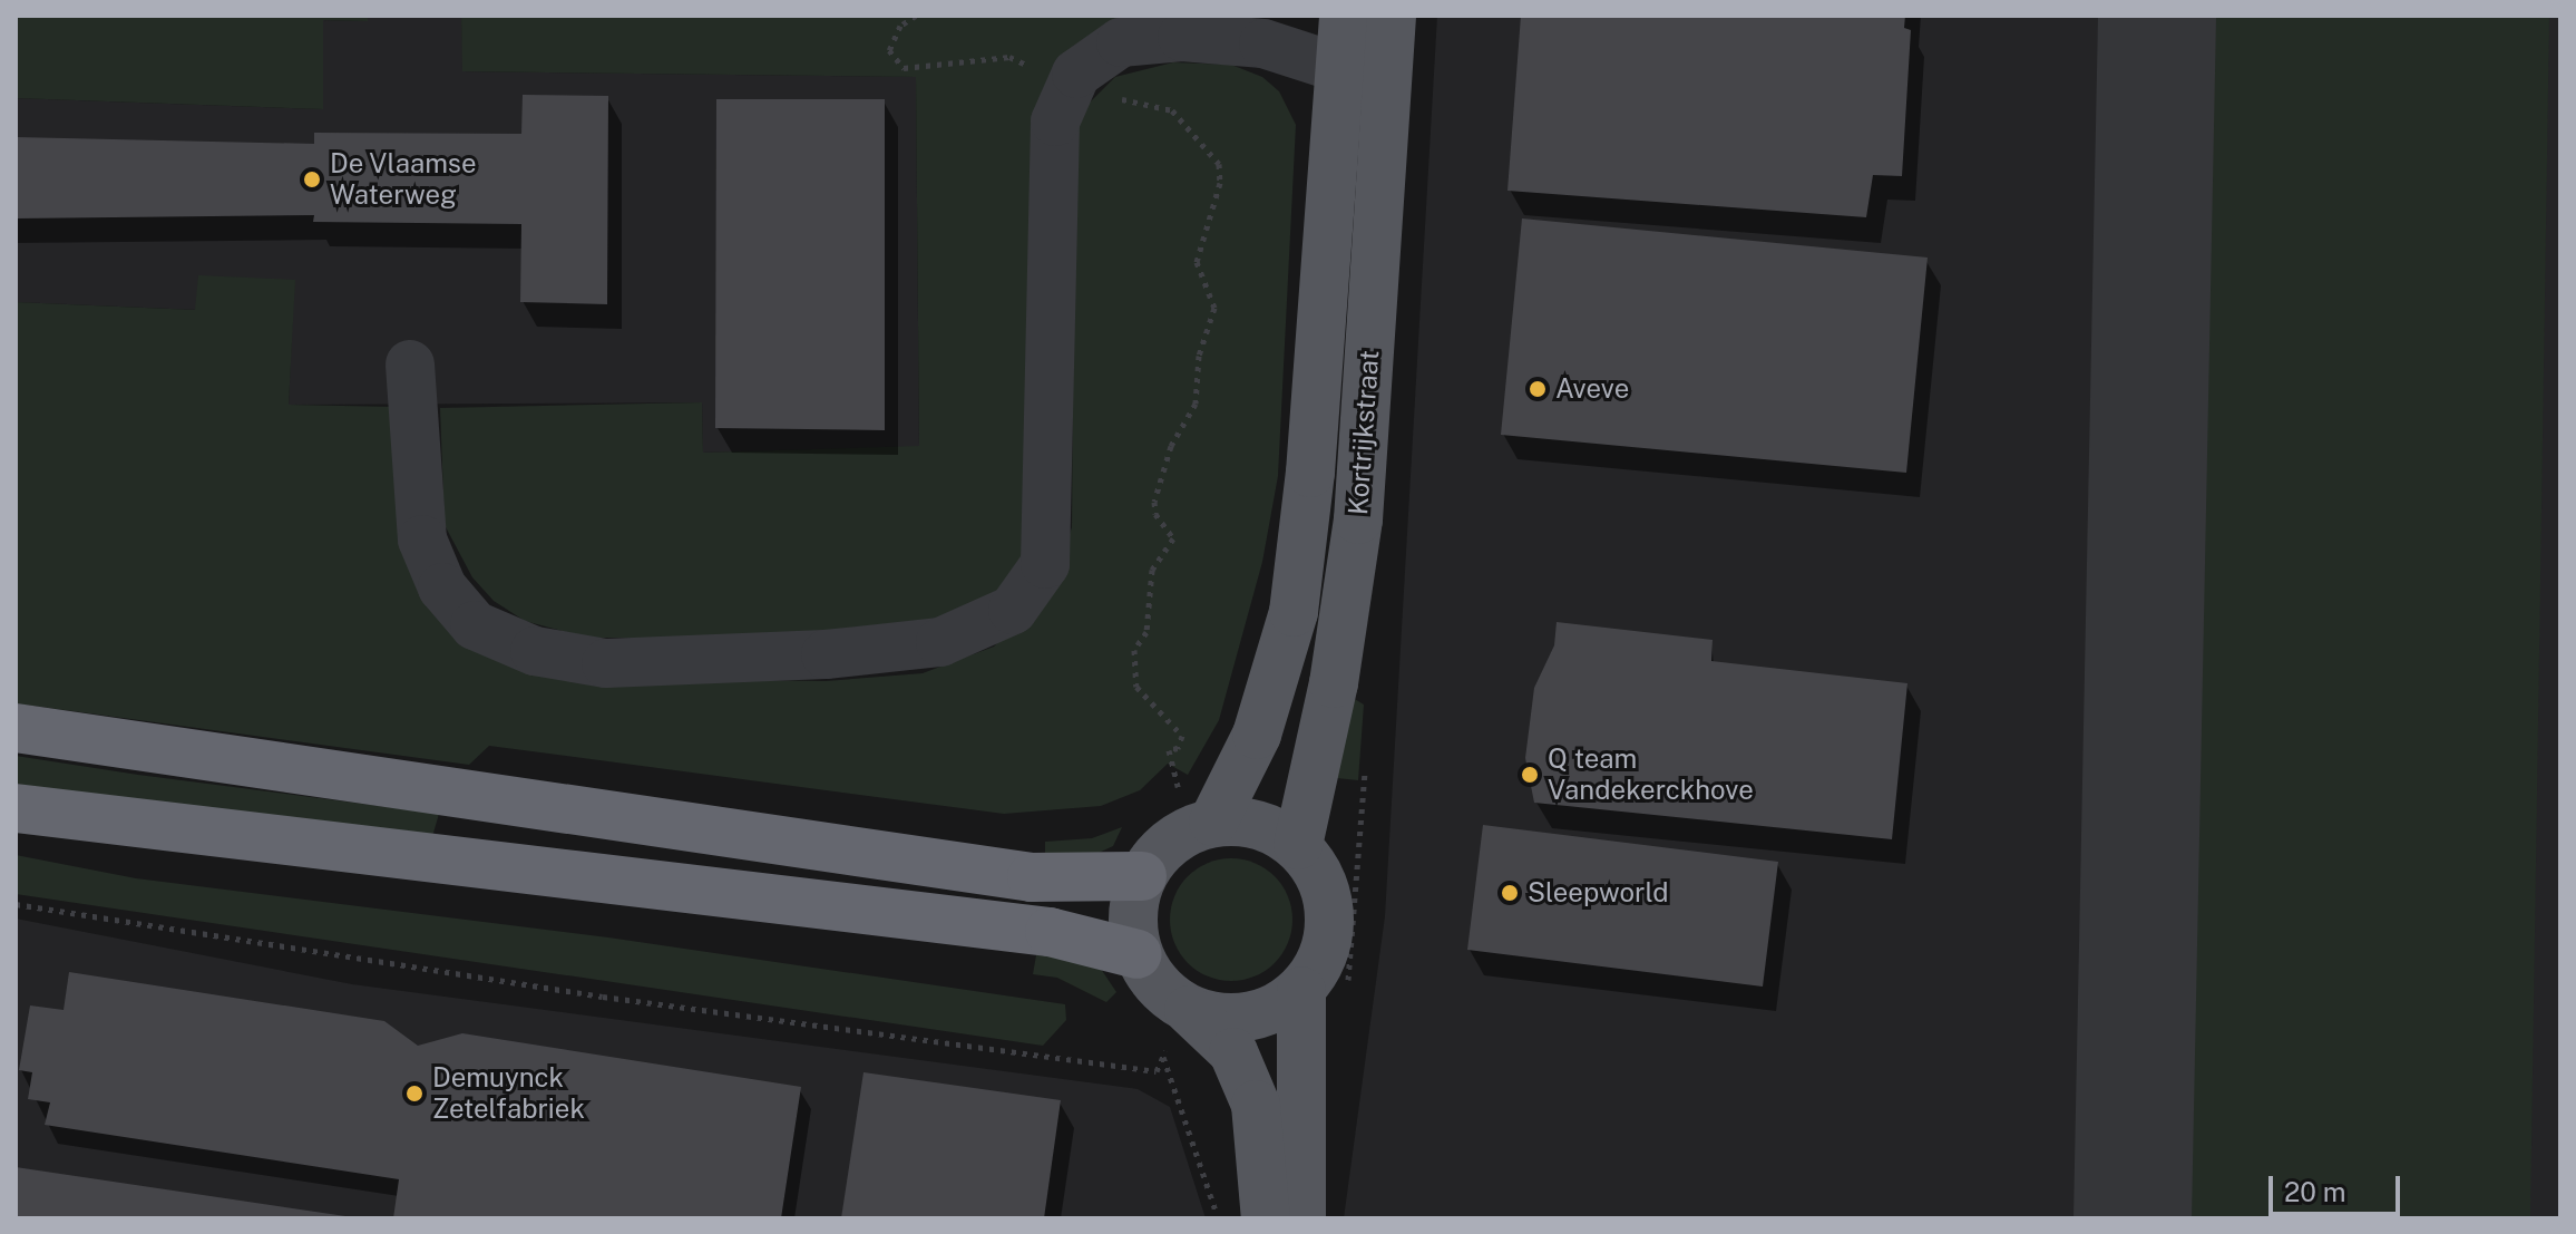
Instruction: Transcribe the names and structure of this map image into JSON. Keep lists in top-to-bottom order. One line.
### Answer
{"streets":{"main road":["Kortrijkstraat"]},"places":["De Vlaamse Waterweg","Aveve","Q team Vandekerckhove","Sleepworld","Demuynck Zetelfabriek"],"scale_bar":"20 m"}
